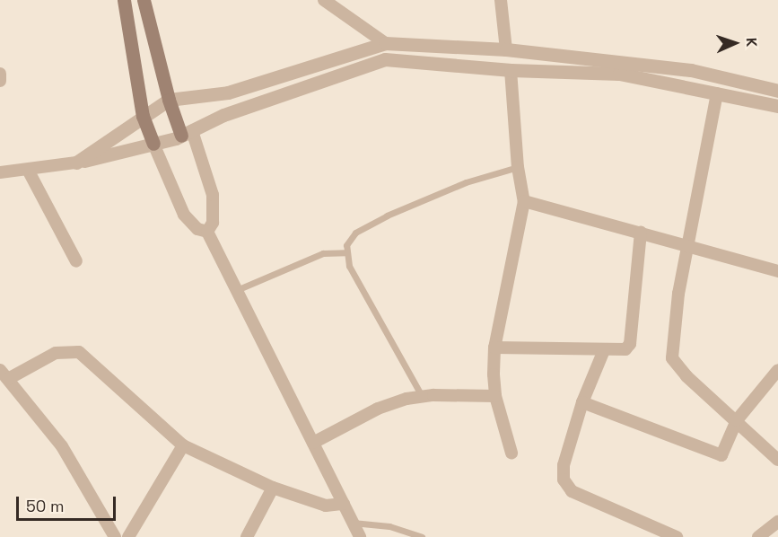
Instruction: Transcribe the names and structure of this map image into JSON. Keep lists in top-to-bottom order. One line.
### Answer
{"scale_bar":"50 m","north":"right"}
